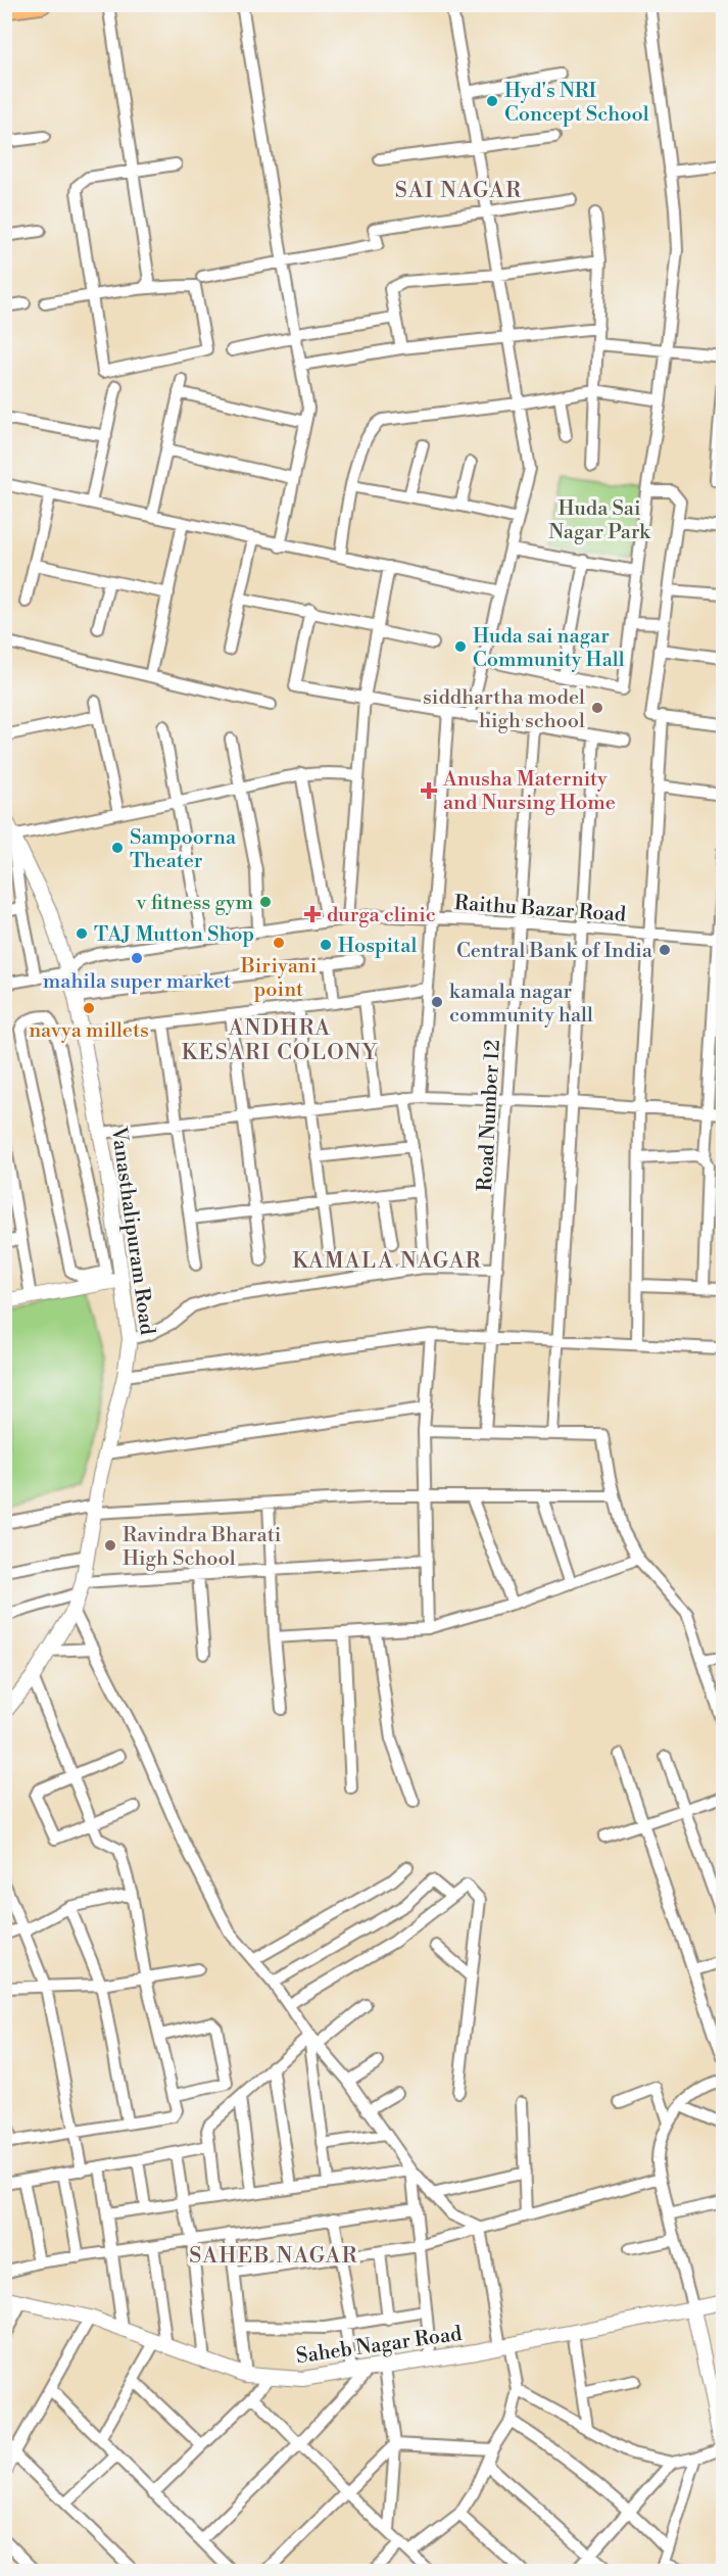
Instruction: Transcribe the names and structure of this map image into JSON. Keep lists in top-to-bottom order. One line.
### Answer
{"streets":{"street":["Raithu Bazar Road","Road Number 12","Vanasthalipuram Road","Saheb Nagar Road"]},"crossings":[["Raithu Bazar Road","Road Number 12"],["Raithu Bazar Road","Vanasthalipuram Road"]],"districts":["SAI NAGAR","ANDHRA KESARI COLONY","KAMALA NAGAR","SAHEB NAGAR"],"parks":["Huda Sai Nagar Park"],"places":{"other":["Hyd's NRI Concept School","Huda sai nagar Community Hall","siddhartha model high school","Sampoorna Theater","v fitness gym","TAJ Mutton Shop","Biriyani point","Hospital","Central Bank of India","mahila super market","kamala nagar community hall","navya millets","Ravindra Bharati High School"],"health":["Anusha Maternity and Nursing Home","durga clinic"]}}
